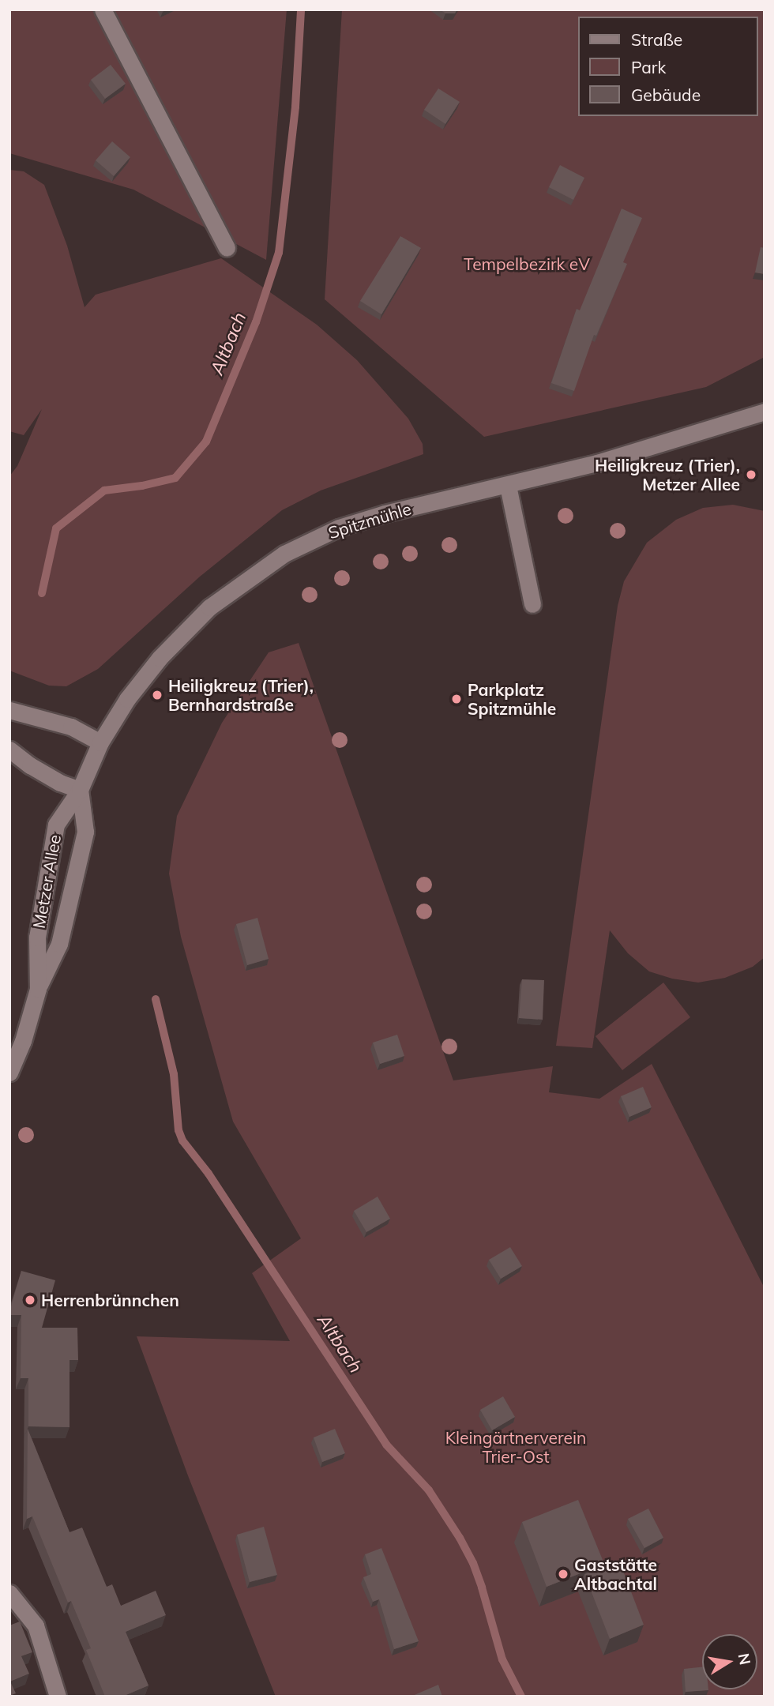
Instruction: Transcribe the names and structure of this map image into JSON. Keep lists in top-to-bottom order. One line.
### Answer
{"streets":{"street":["Spitzmühle","Metzer Allee"]},"crossings":[["Spitzmühle","Metzer Allee"]],"water":["Altbach"],"parks":["Tempelbezirk eV","Kleingärtnerverein Trier-Ost"],"places":["Heiligkreuz (Trier), Metzer Allee","Heiligkreuz (Trier), Bernhardstraße","Parkplatz Spitzmühle","Herrenbrünnchen","Gaststätte Altbachtal"],"legend":["Straße","Park","Gebäude"],"north":"right"}
